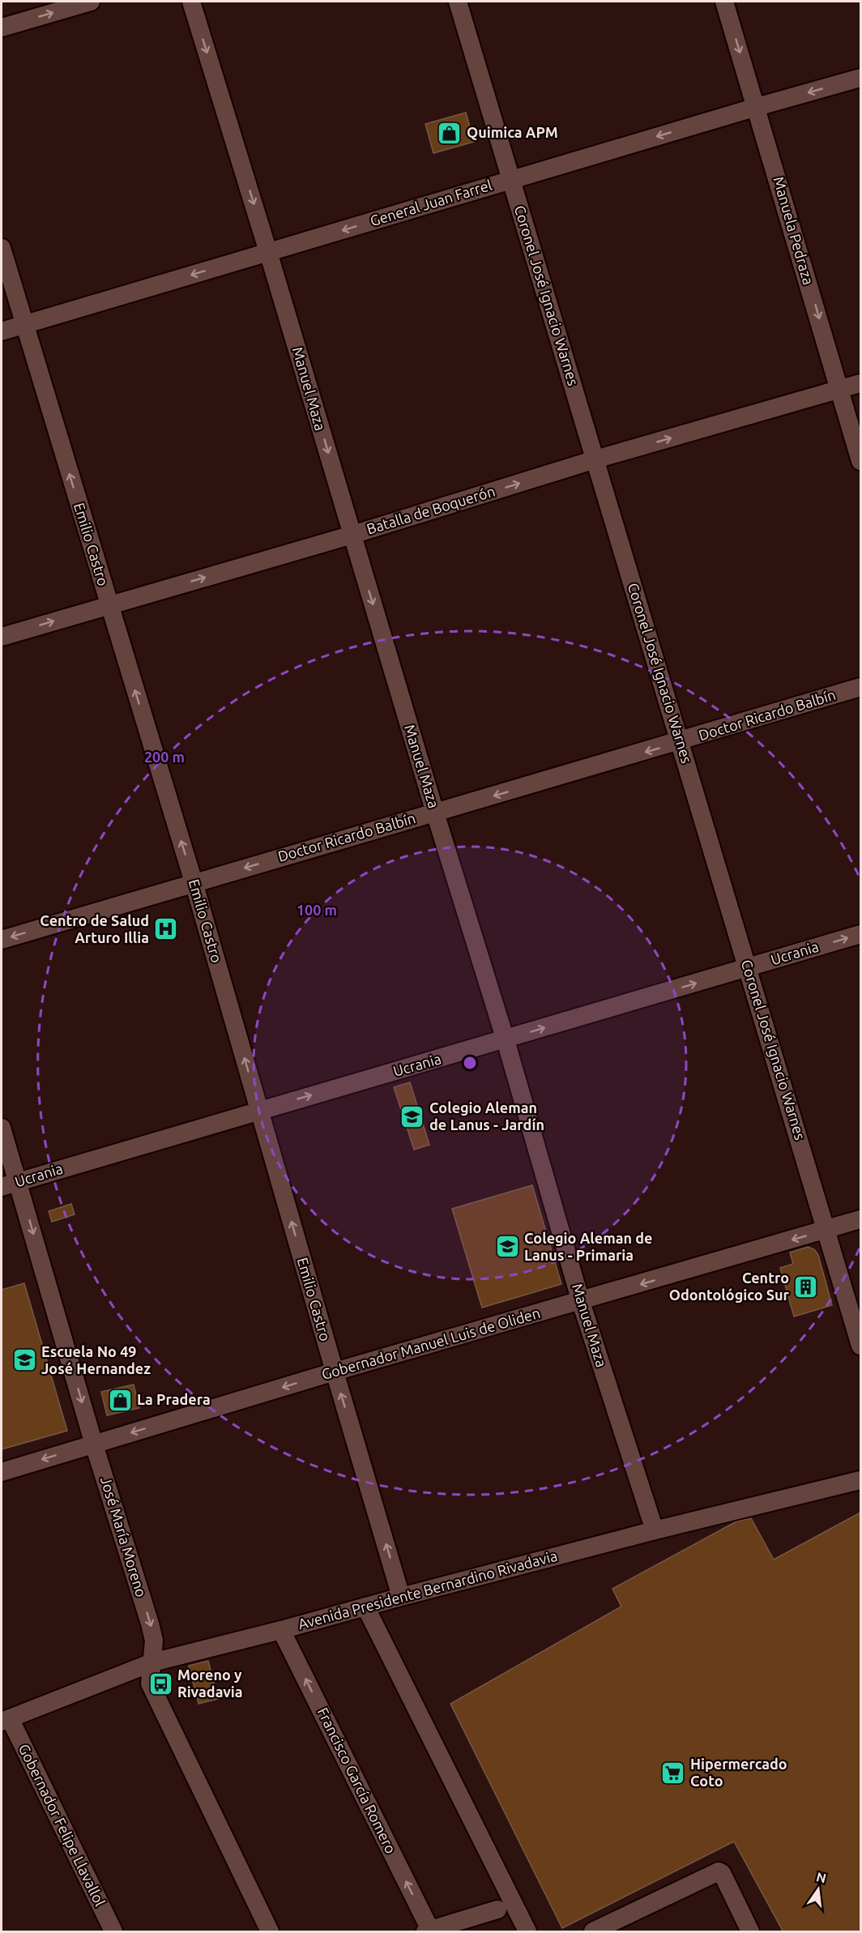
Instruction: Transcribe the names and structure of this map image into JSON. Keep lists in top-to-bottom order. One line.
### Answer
{"streets":{"street":["General Juan Farrel","Manuela Pedraza","Coronel José Ignacio Warnes","Manuel Maza","Batalla de Boquerón","Emilio Castro","Doctor Ricardo Balbín","Ucrania","Gobernador Manuel Luis de Oliden","José María Moreno","Avenida Presidente Bernardino Rivadavia","Francisco García Romero","Gobernador Felipe Llavallol"]},"crossings":[["General Juan Farrel","Manuela Pedraza"],["General Juan Farrel","Coronel José Ignacio Warnes"],["General Juan Farrel","Manuel Maza"],["General Juan Farrel","Emilio Castro"],["Manuela Pedraza","Batalla de Boquerón"],["Coronel José Ignacio Warnes","Batalla de Boquerón"],["Coronel José Ignacio Warnes","Doctor Ricardo Balbín"],["Coronel José Ignacio Warnes","Ucrania"],["Coronel José Ignacio Warnes","Gobernador Manuel Luis de Oliden"],["Manuel Maza","Batalla de Boquerón"],["Manuel Maza","Doctor Ricardo Balbín"],["Manuel Maza","Ucrania"],["Manuel Maza","Gobernador Manuel Luis de Oliden"],["Manuel Maza","Avenida Presidente Bernardino Rivadavia"],["Batalla de Boquerón","Emilio Castro"],["Emilio Castro","Doctor Ricardo Balbín"],["Emilio Castro","Ucrania"],["Emilio Castro","Gobernador Manuel Luis de Oliden"],["Emilio Castro","Avenida Presidente Bernardino Rivadavia"],["Ucrania","José María Moreno"],["Gobernador Manuel Luis de Oliden","José María Moreno"],["José María Moreno","Avenida Presidente Bernardino Rivadavia"],["Avenida Presidente Bernardino Rivadavia","Francisco García Romero"],["Avenida Presidente Bernardino Rivadavia","Gobernador Felipe Llavallol"]],"one_way":["General Juan Farrel","Manuela Pedraza","Manuel Maza","Batalla de Boquerón","Emilio Castro","Doctor Ricardo Balbín","Ucrania","Gobernador Manuel Luis de Oliden","José María Moreno"],"places":{"shop":["Quimica APM","La Pradera"],"hospital":["Centro de Salud Arturo Illia"],"school or university":["Colegio Aleman de Lanus - Jardín","Colegio Aleman de Lanus - Primaria","Escuela No 49 José Hernandez"],"building":["Centro Odontológico Sur"],"bus stop":["Moreno y Rivadavia"],"supermarket":["Hipermercado Coto"]},"north":"top","rings":["200 m","100 m"]}
